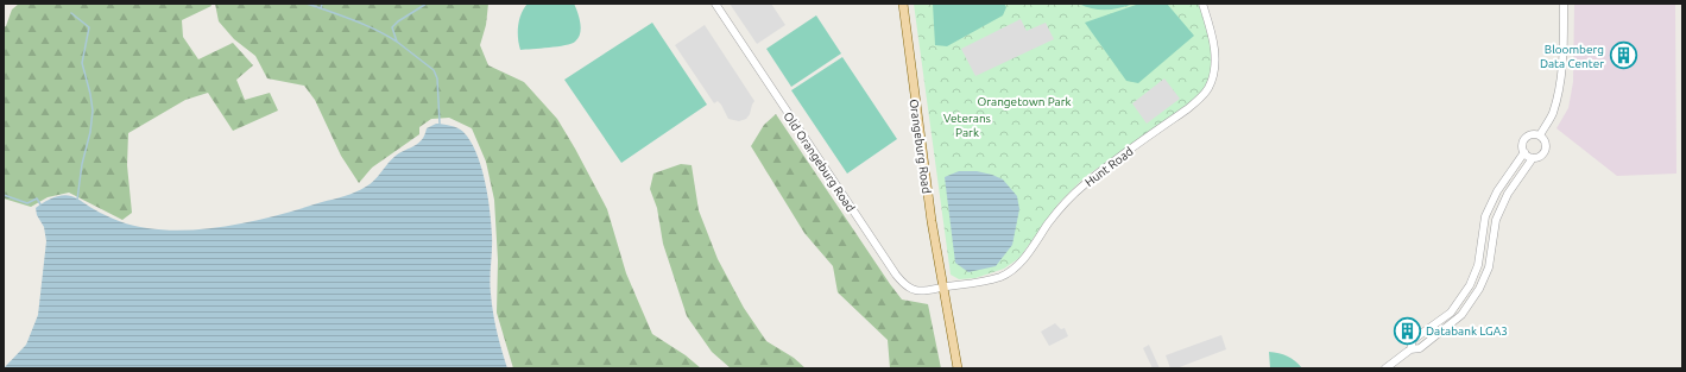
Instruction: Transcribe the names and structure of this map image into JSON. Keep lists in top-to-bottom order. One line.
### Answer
{"streets":{"main road":["Orangeburg Road"],"street":["Old Orangeburg Road","Hunt Road"]},"crossings":[["Orangeburg Road","Old Orangeburg Road"],["Orangeburg Road","Hunt Road"],["Old Orangeburg Road","Hunt Road"]],"parks":["Orangetown Park","Veterans Park"],"places":{"building":["Bloomberg Data Center","Databank LGA3"]}}
